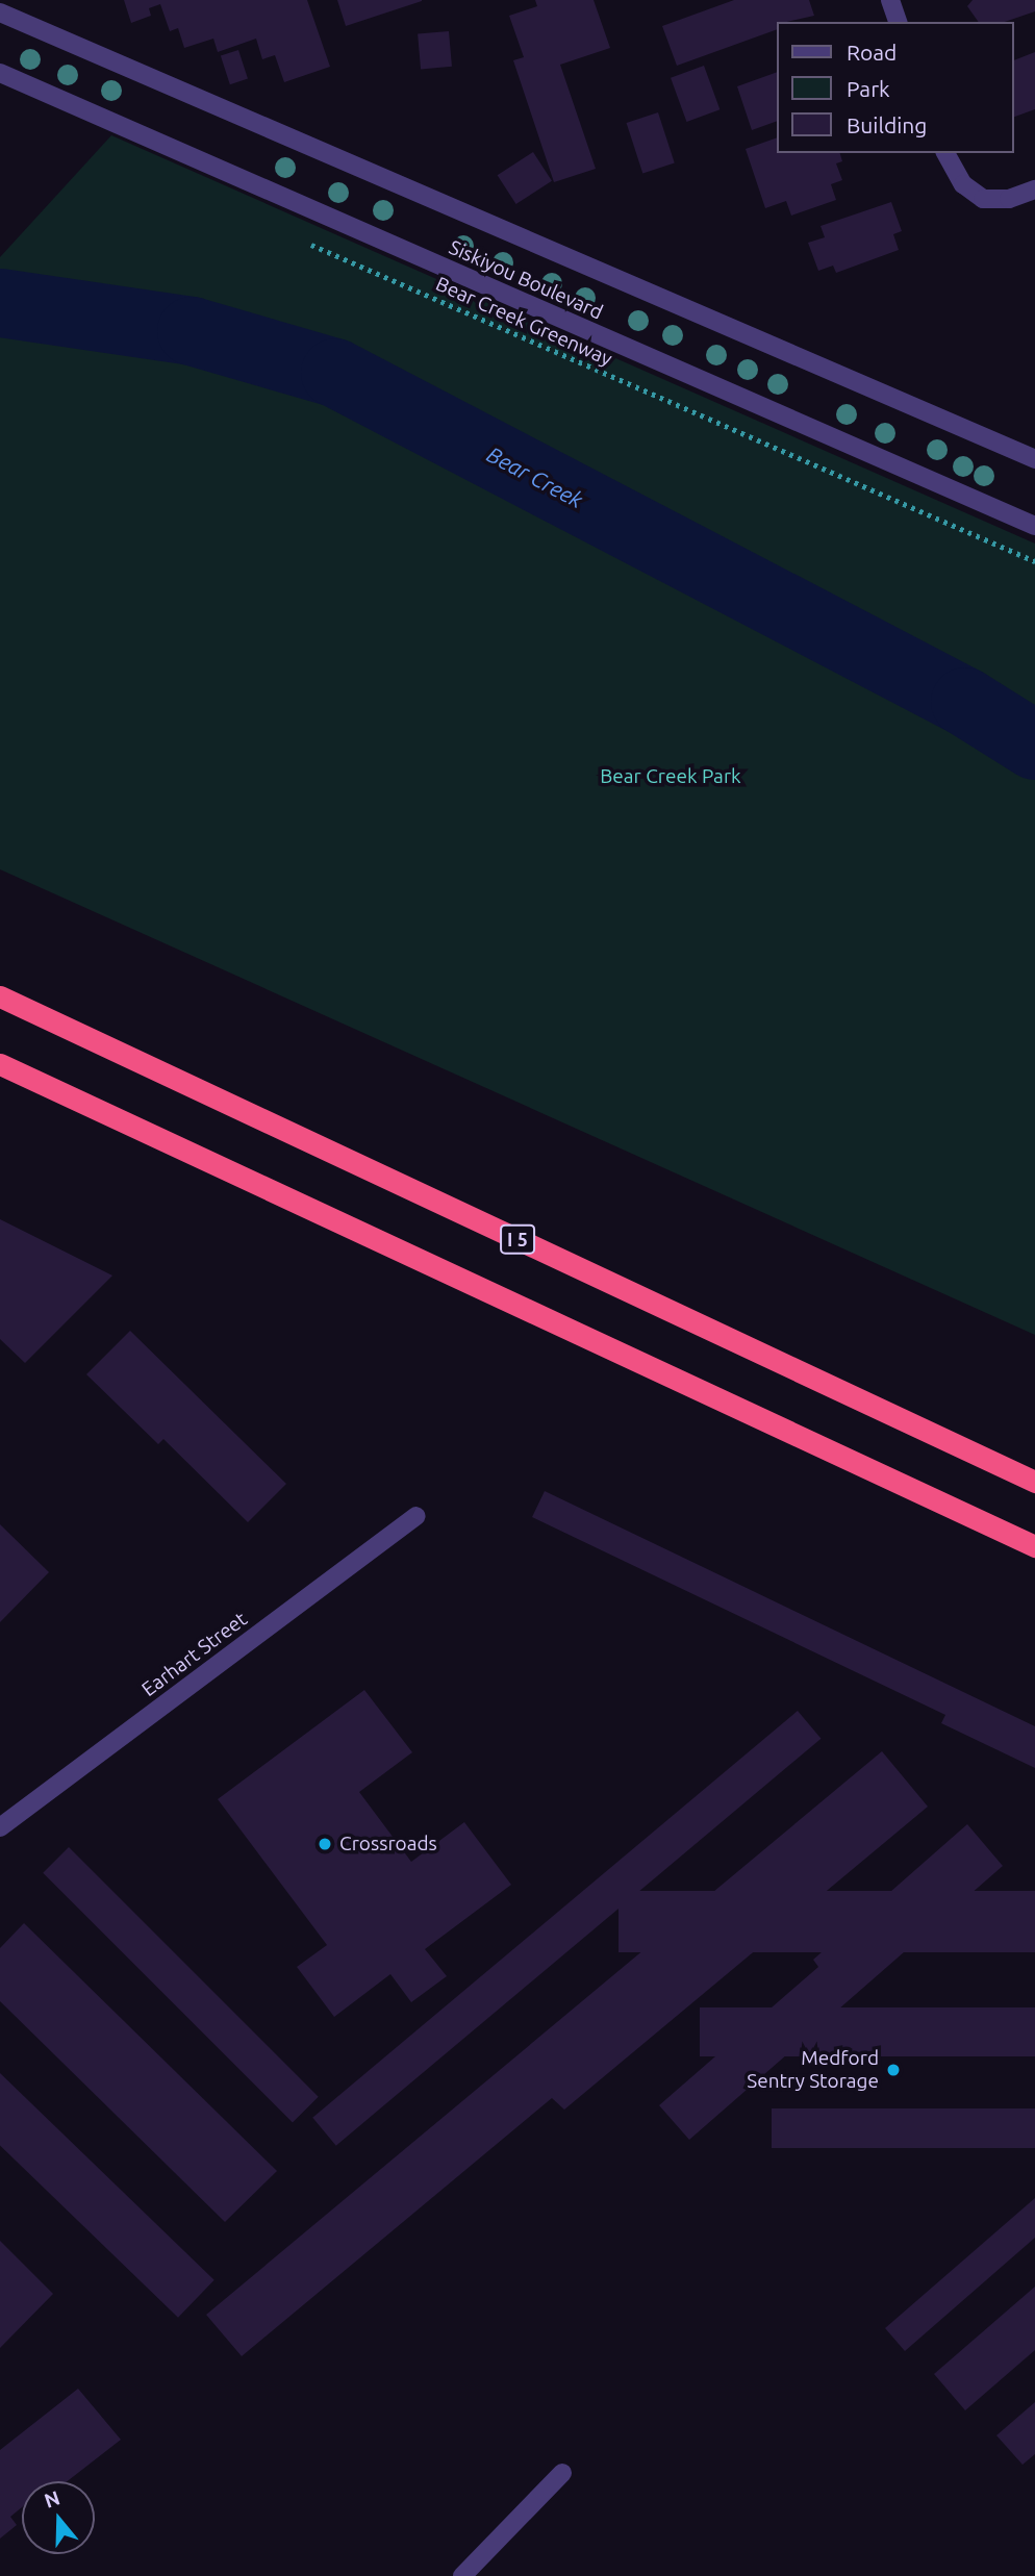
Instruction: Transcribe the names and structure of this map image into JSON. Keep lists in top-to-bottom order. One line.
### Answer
{"streets":{"highway":["I 5"],"street":["Siskiyou Boulevard","Earhart Street"],"path":["Bear Creek Greenway"]},"water":["Bear Creek"],"parks":["Bear Creek Park"],"places":["Crossroads","Medford Sentry Storage"],"legend":["Road","Park","Building"],"north":"top"}
